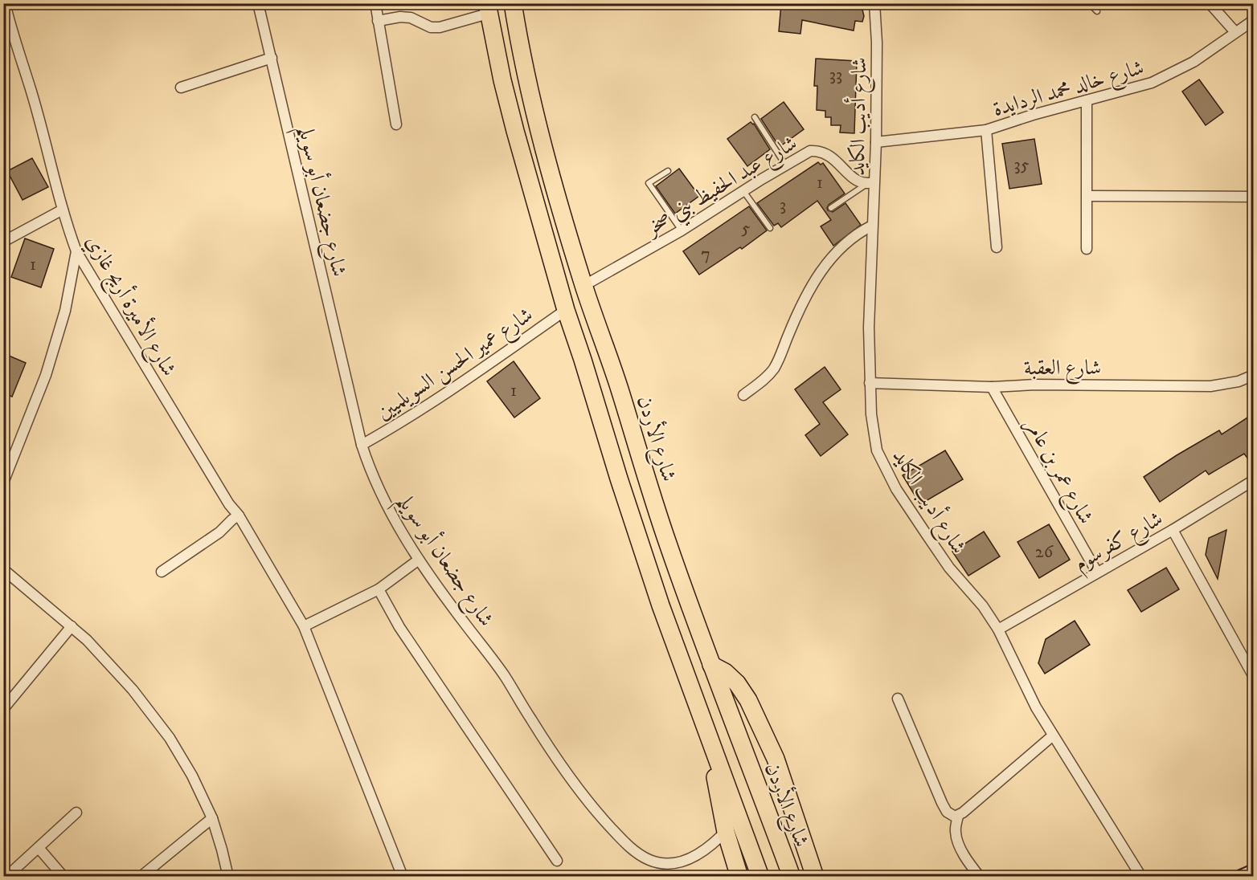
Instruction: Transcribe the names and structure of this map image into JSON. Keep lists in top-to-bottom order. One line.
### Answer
{"streets":{"highway":["شارع الأردن"],"street":["شارع خالد محمد الردايدة","شارع أديب الكايد","شارع عبد الحفيظ بني صخر","شارع جضعان أبو سويلم","شارع الأميرة أريج غازي","شارع عمير الحسن السويلميين","شارع العقبة","شارع عمر بن عامر","شارع كفرسوم"]},"crossings":[["شارع خالد محمد الردايدة","شارع أديب الكايد"],["شارع أديب الكايد","شارع عبد الحفيظ بني صخر"],["شارع أديب الكايد","شارع العقبة"],["شارع أديب الكايد","شارع كفرسوم"],["شارع عبد الحفيظ بني صخر","شارع الأردن"],["شارع جضعان أبو سويلم","شارع عمير الحسن السويلميين"],["شارع العقبة","شارع عمر بن عامر"],["شارع عمر بن عامر","شارع كفرسوم"]],"house_numbers":["33","35","1","3","5","7","1","1","26"]}
